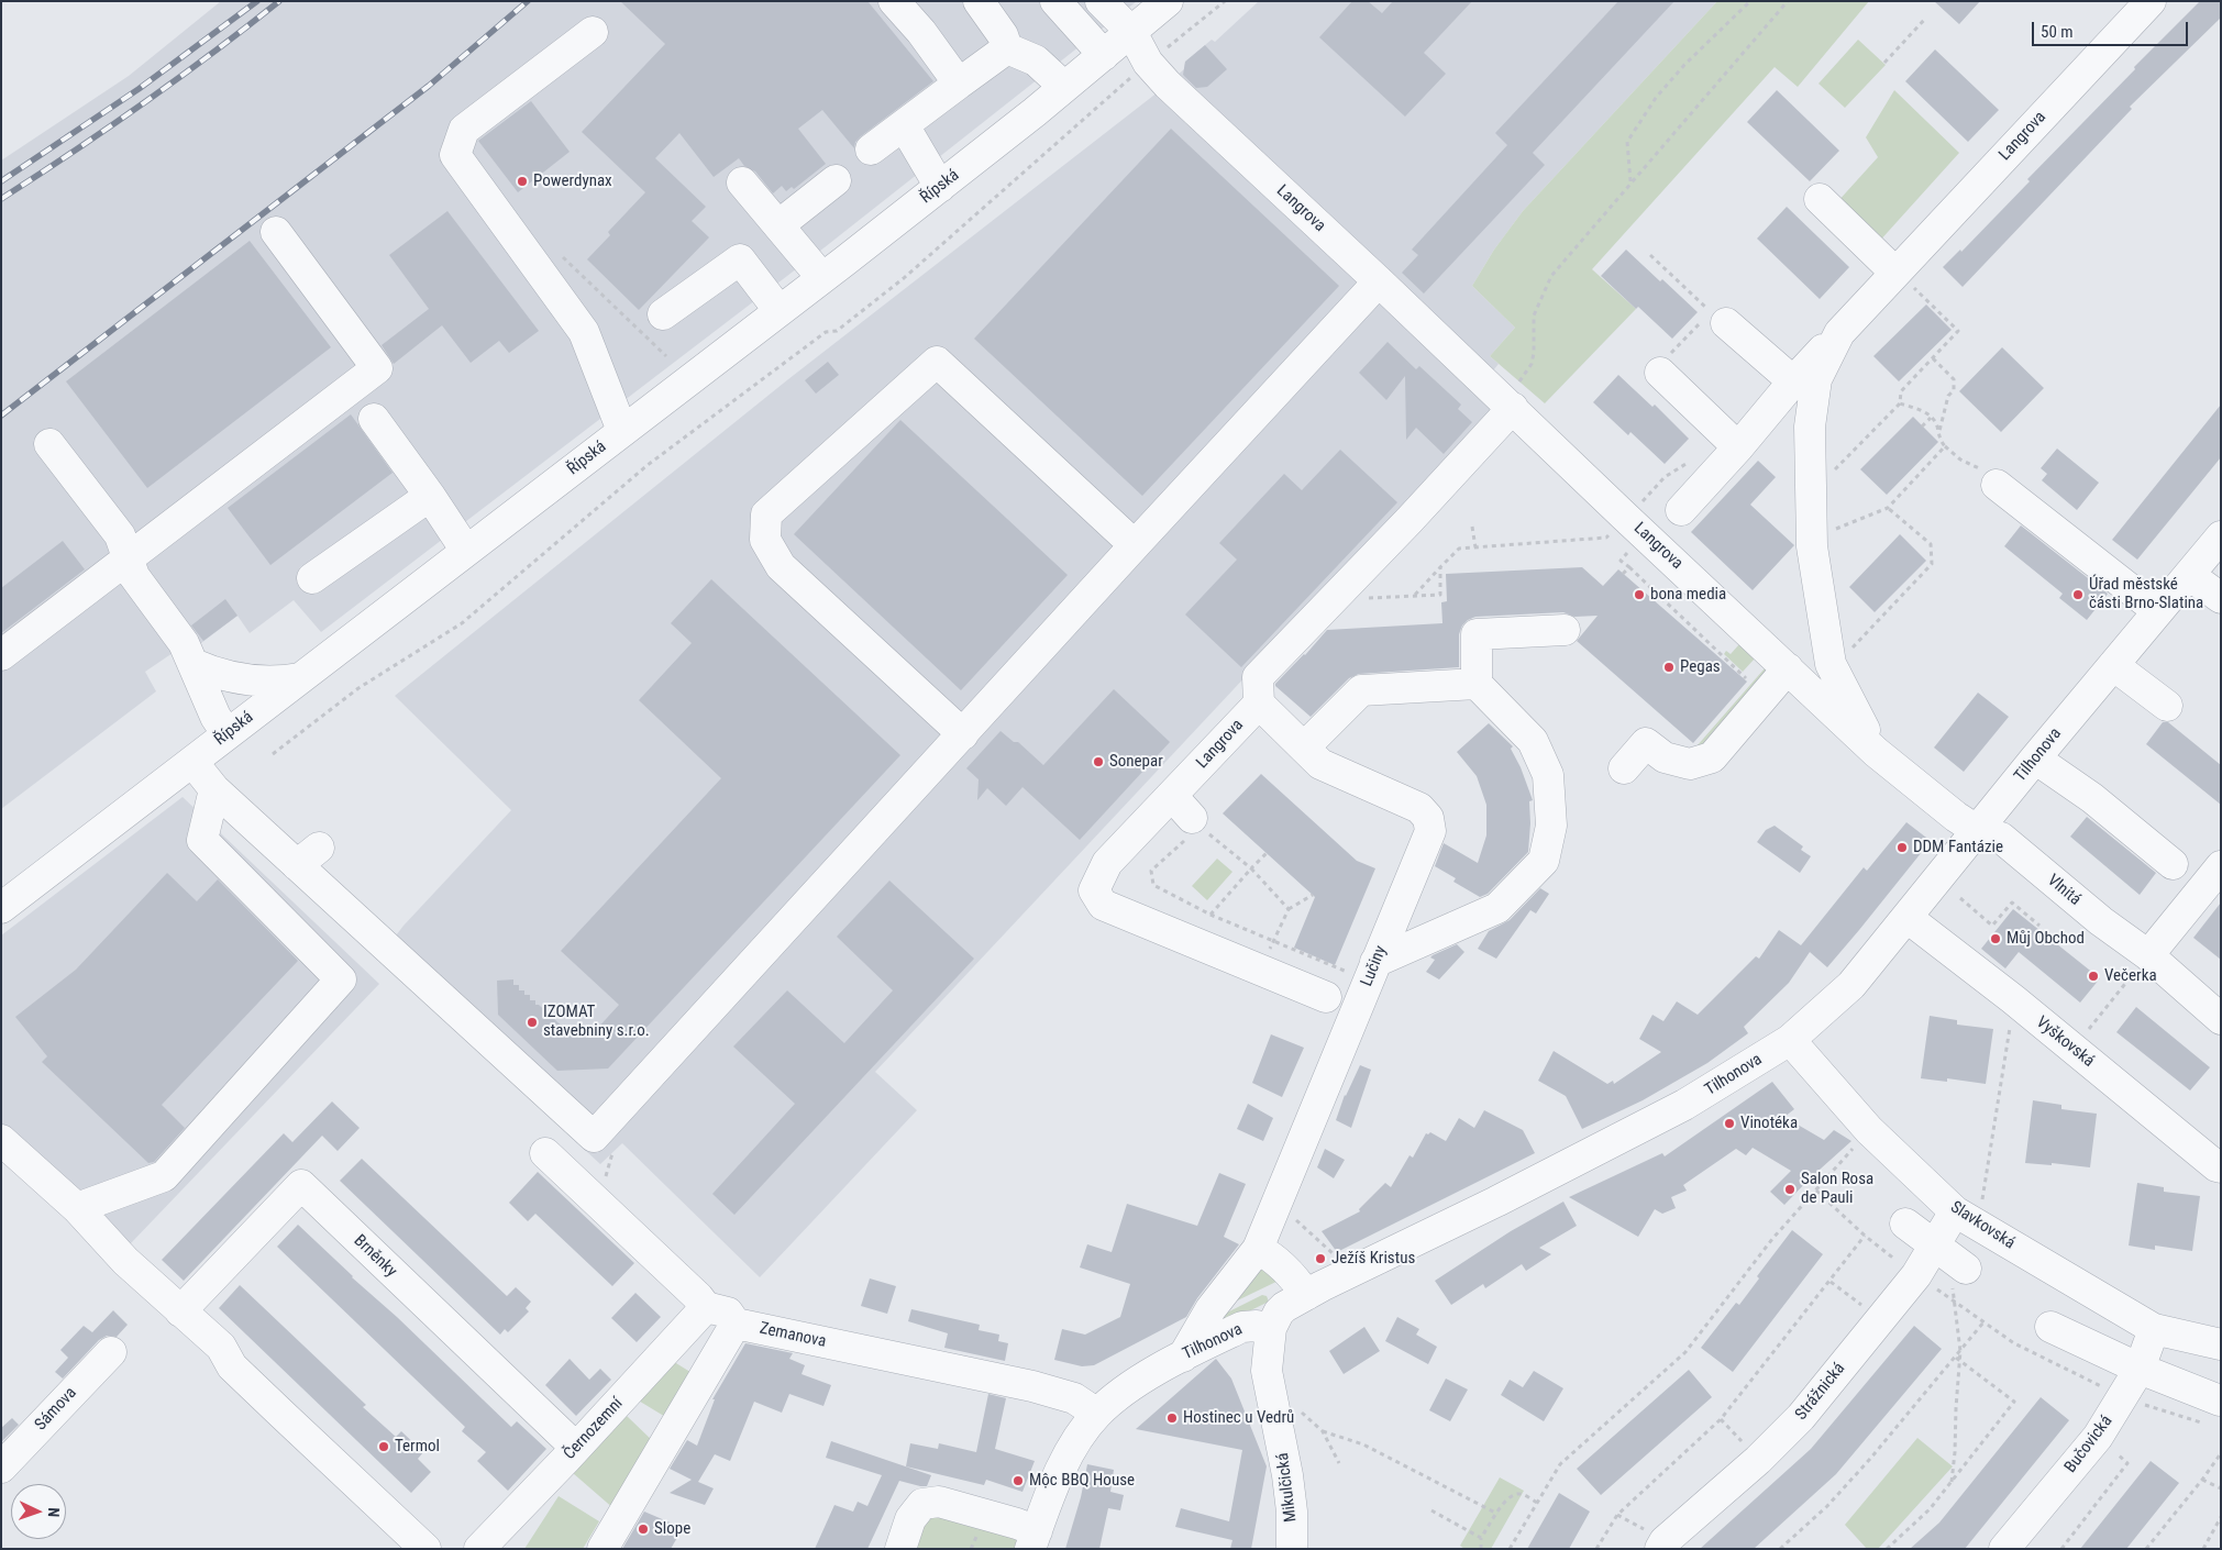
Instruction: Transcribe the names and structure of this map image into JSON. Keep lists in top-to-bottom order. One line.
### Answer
{"streets":{"street":["Langrova","Řípská","Tilhonova","Vlnitá","Lučiny","Vyškovská","Slavkovská","Brněnky","Zemanova","Strážnická","Sámova","Černozemní","Bučovická","Mikulčická"]},"crossings":[["Langrova","Řípská"],["Langrova","Tilhonova"],["Langrova","Vlnitá"],["Langrova","Lučiny"],["Tilhonova","Vlnitá"],["Tilhonova","Lučiny"],["Tilhonova","Vyškovská"],["Tilhonova","Slavkovská"],["Tilhonova","Zemanova"],["Tilhonova","Mikulčická"],["Slavkovská","Strážnická"],["Slavkovská","Bučovická"],["Brněnky","Černozemní"],["Zemanova","Černozemní"]],"places":["Powerdynax","bona media","Úřad městské části Brno-Slatina","Pegas","Sonepar","DDM Fantázie","Můj Obchod","Večerka","IZOMAT stavebniny s.r.o.","Vinotéka","Salon Rosa de Pauli","Ježíš Kristus","Hostinec u Vedrů","Termol","Mộc BBQ House","Slope"],"scale_bar":"50 m","north":"right"}
